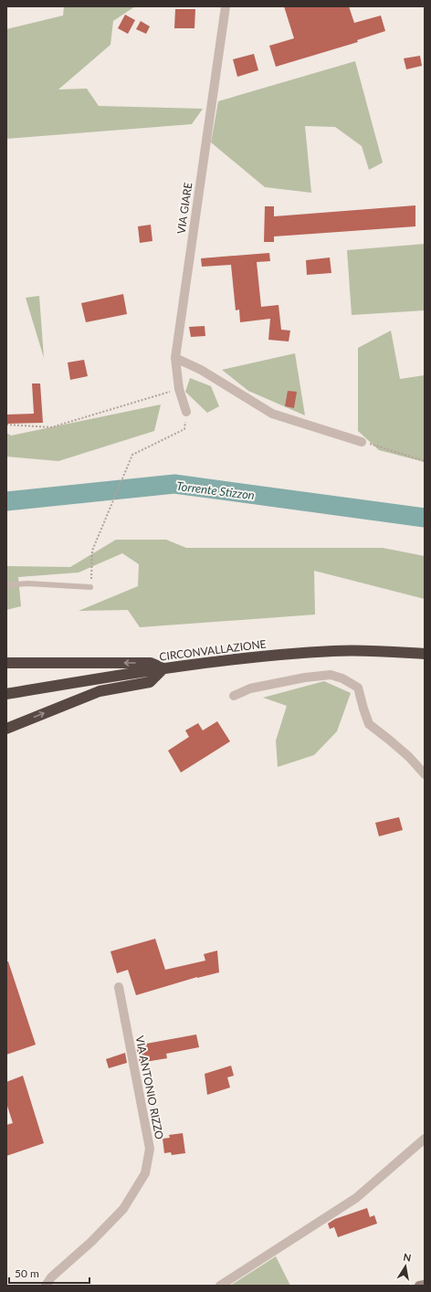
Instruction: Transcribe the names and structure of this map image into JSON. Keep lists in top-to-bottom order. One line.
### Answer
{"streets":{"highway":["CIRCONVALLAZIONE"],"street":["VIA GIARE","VIA ANTONIO RIZZO"]},"water":["Torrente Stizzon"],"scale_bar":"50 m","north":"top"}
